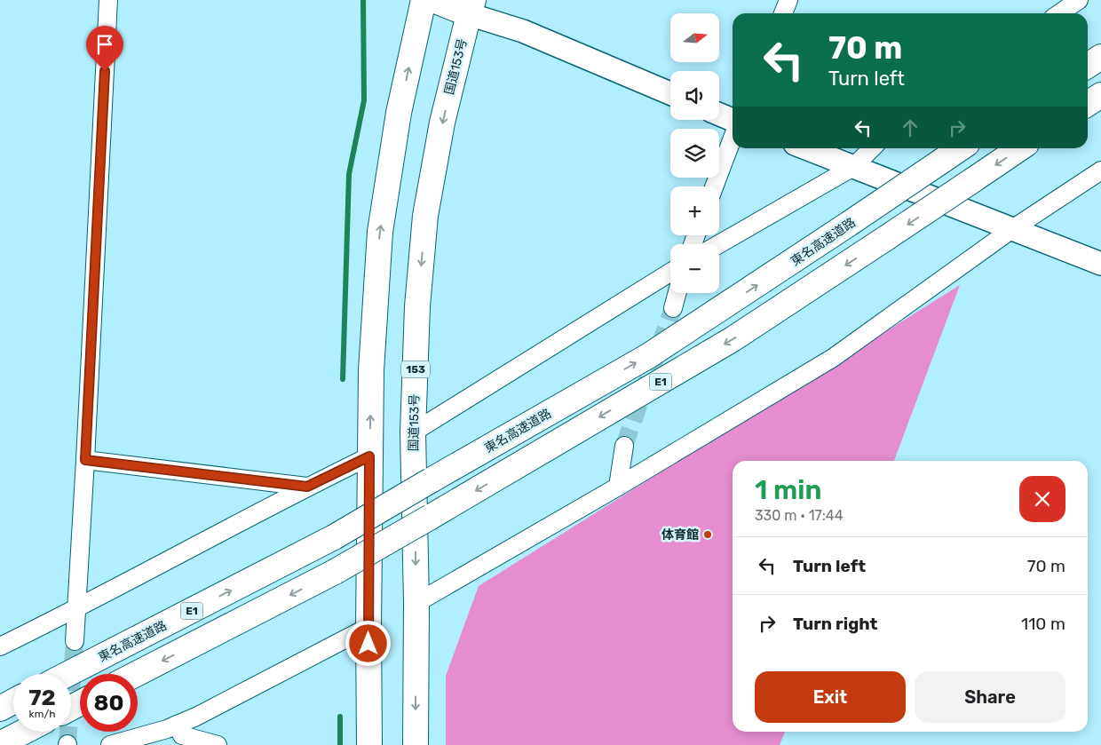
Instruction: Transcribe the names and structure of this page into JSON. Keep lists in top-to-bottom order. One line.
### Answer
{"streets":{"main road":["国道153号","東名高速道路","153","E1"]},"places":["体育館"],"north":"right","page":{"map_buttons":["+","−"],"turn":["70 m","Turn left"],"heading":["1 min","330 m · 17:44"],"list":[{"name":"Turn left","value":"70 m"},{"name":"Turn right","value":"110 m"}],"buttons":["Exit","Share"],"speed":"72 km/h","limit":"80"}}
